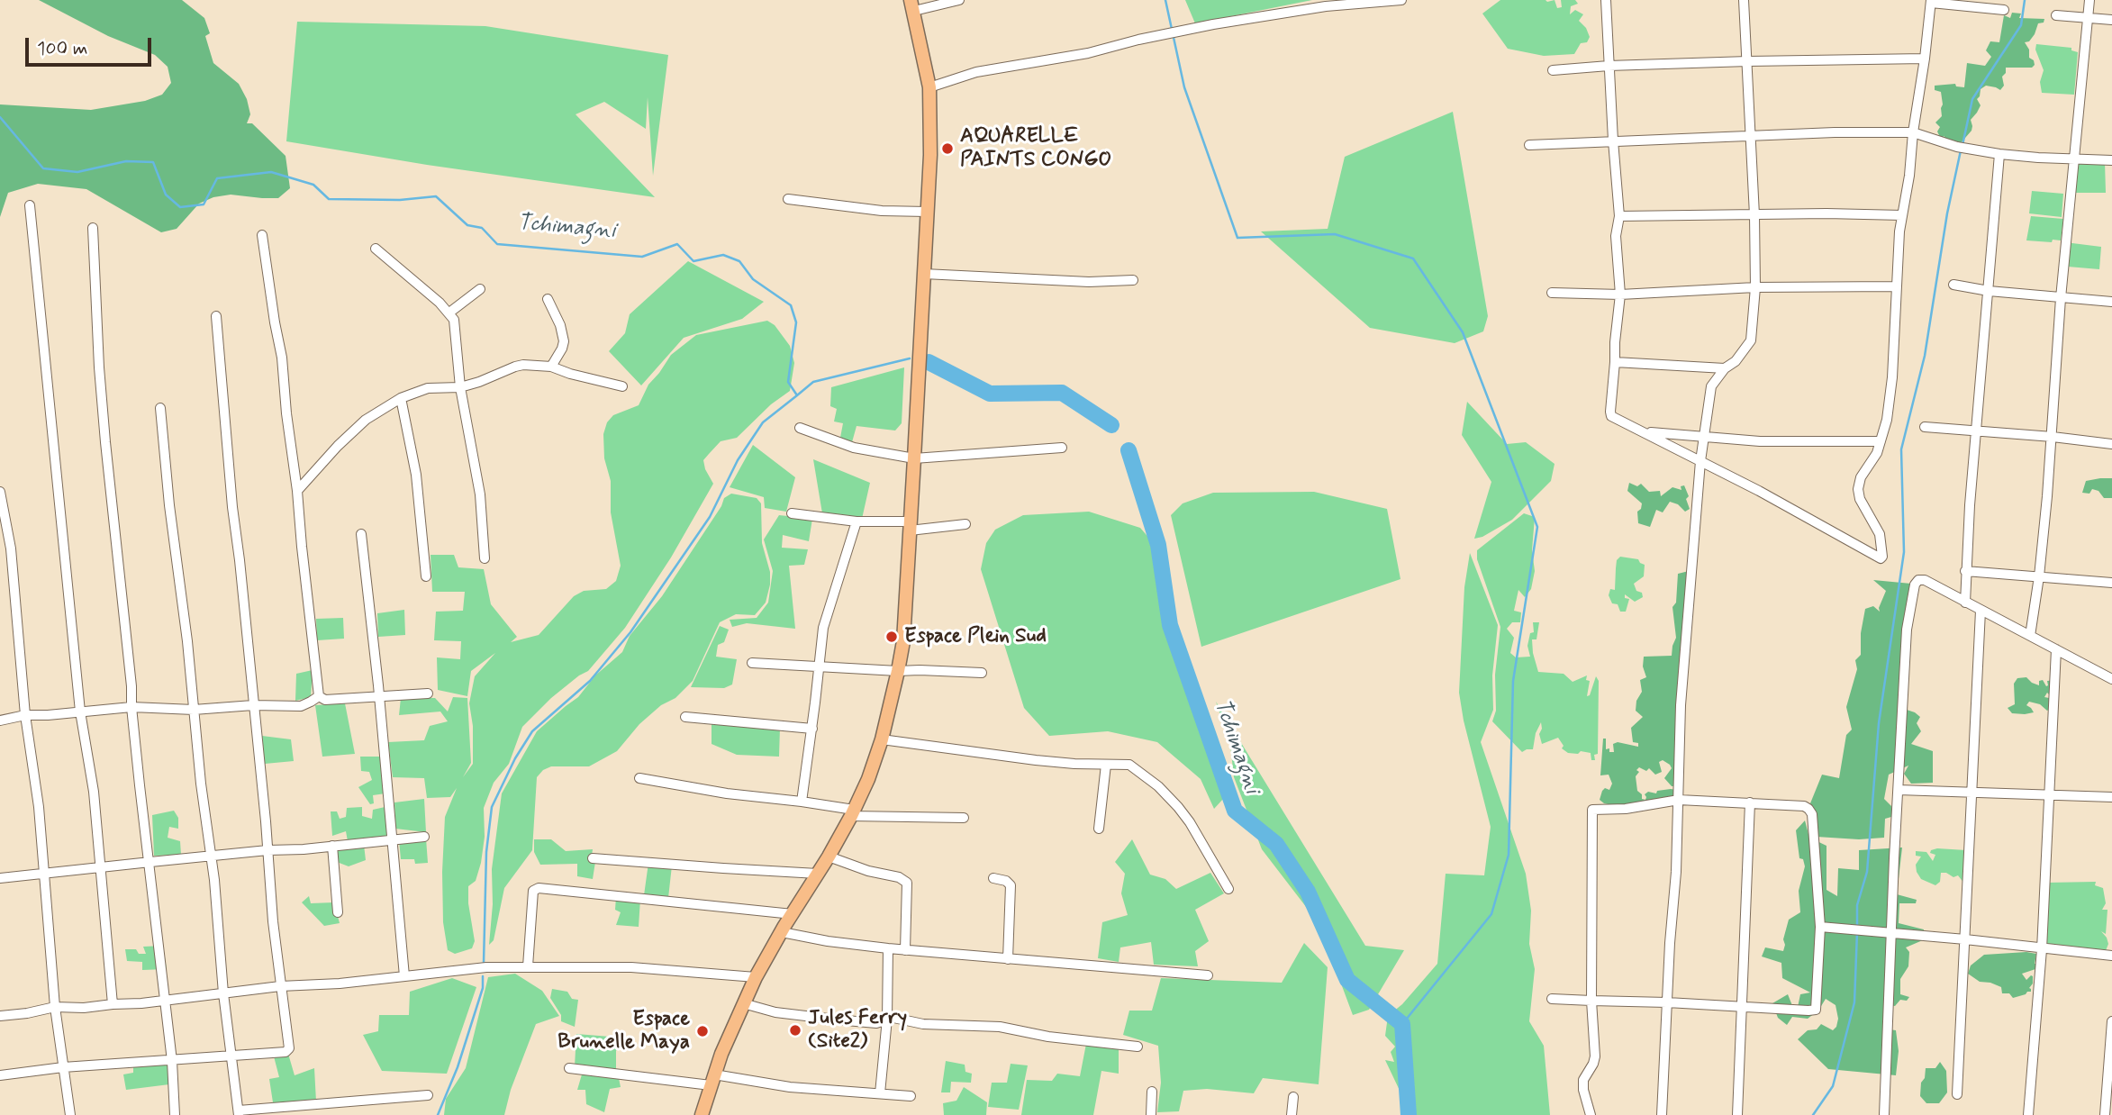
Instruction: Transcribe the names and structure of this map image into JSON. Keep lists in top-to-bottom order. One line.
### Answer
{"water":["Tchimagni"],"places":["AQUARELLE PAINTS CONGO","Espace Plein Sud","Jules Ferry (Site2)","Espace Brunelle Maya"],"scale_bar":"100 m"}
